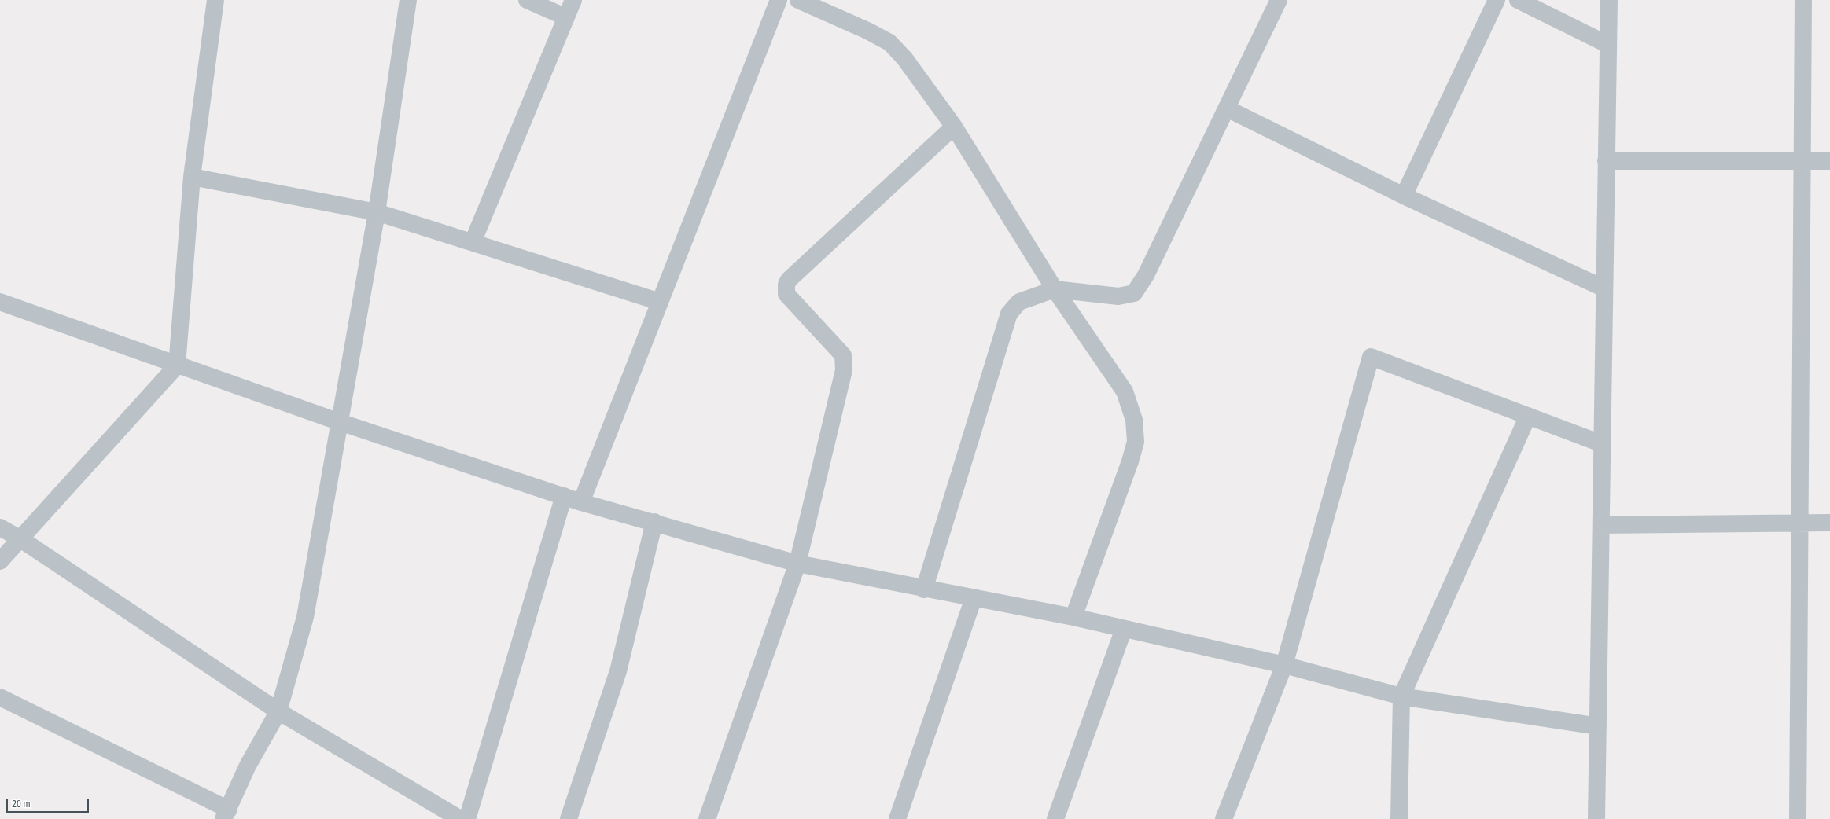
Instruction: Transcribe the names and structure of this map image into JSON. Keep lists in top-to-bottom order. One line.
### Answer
{"scale_bar":"20 m"}
